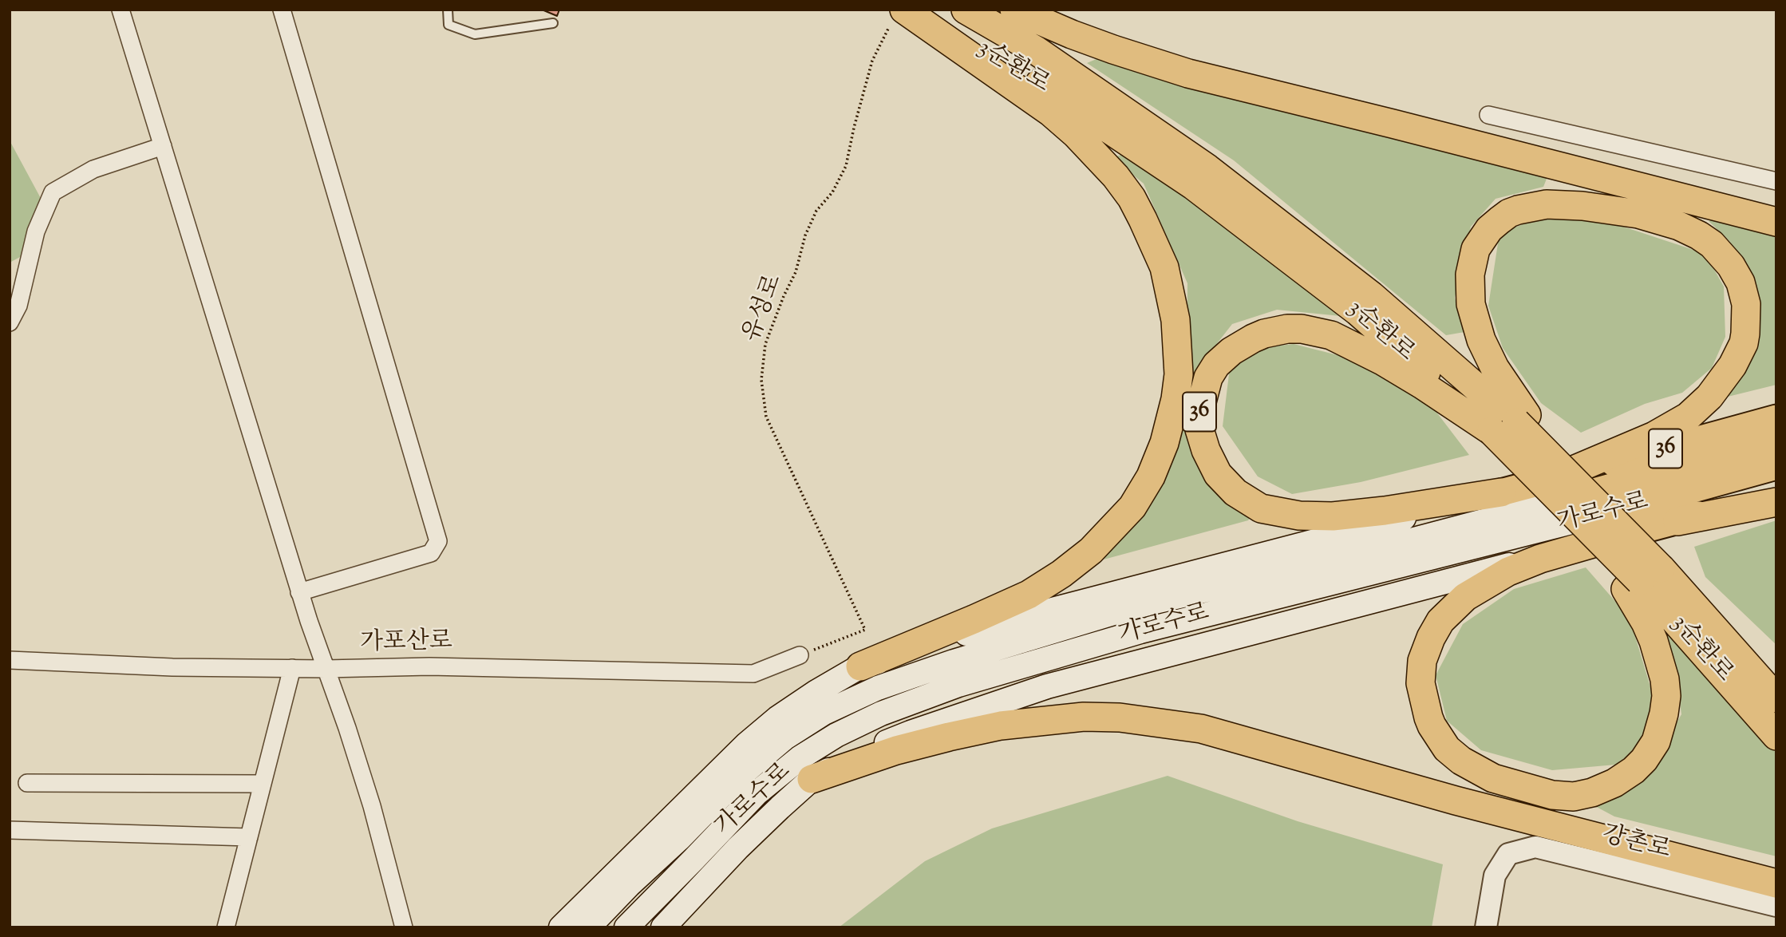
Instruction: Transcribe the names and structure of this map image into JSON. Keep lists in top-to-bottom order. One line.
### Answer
{"streets":{"highway":["3순환로","36"],"main road":["가로수로"],"street":["가포산로","강촌로"],"path":["유성로"]},"crossings":[["3순환로","36"],["3순환로","가로수로"],["유성로","가포산로"],["36","가로수로"]]}
